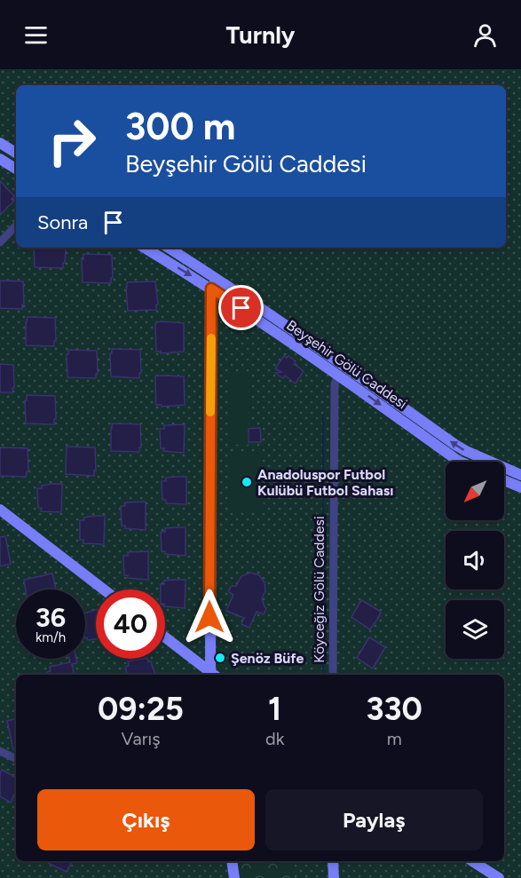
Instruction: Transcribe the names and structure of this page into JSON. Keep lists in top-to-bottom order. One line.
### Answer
{"streets":{"main road":["Beyşehir Gölü Caddesi"],"street":["Köyceğiz Gölü Caddesi"]},"crossings":[["Beyşehir Gölü Caddesi","Köyceğiz Gölü Caddesi"]],"places":["Anadoluspor Futbol Kulübü Futbol Sahası","Şenöz Büfe"],"north":"bottom left","page":{"header":"Turnly","turn":["300 m","Beyşehir Gölü Caddesi"],"then":"Sonra","speed":"36 km/h","limit":"40","eta":["09:25","Varış","1","dk","330","m"],"buttons":["Çıkış","Paylaş"]}}
